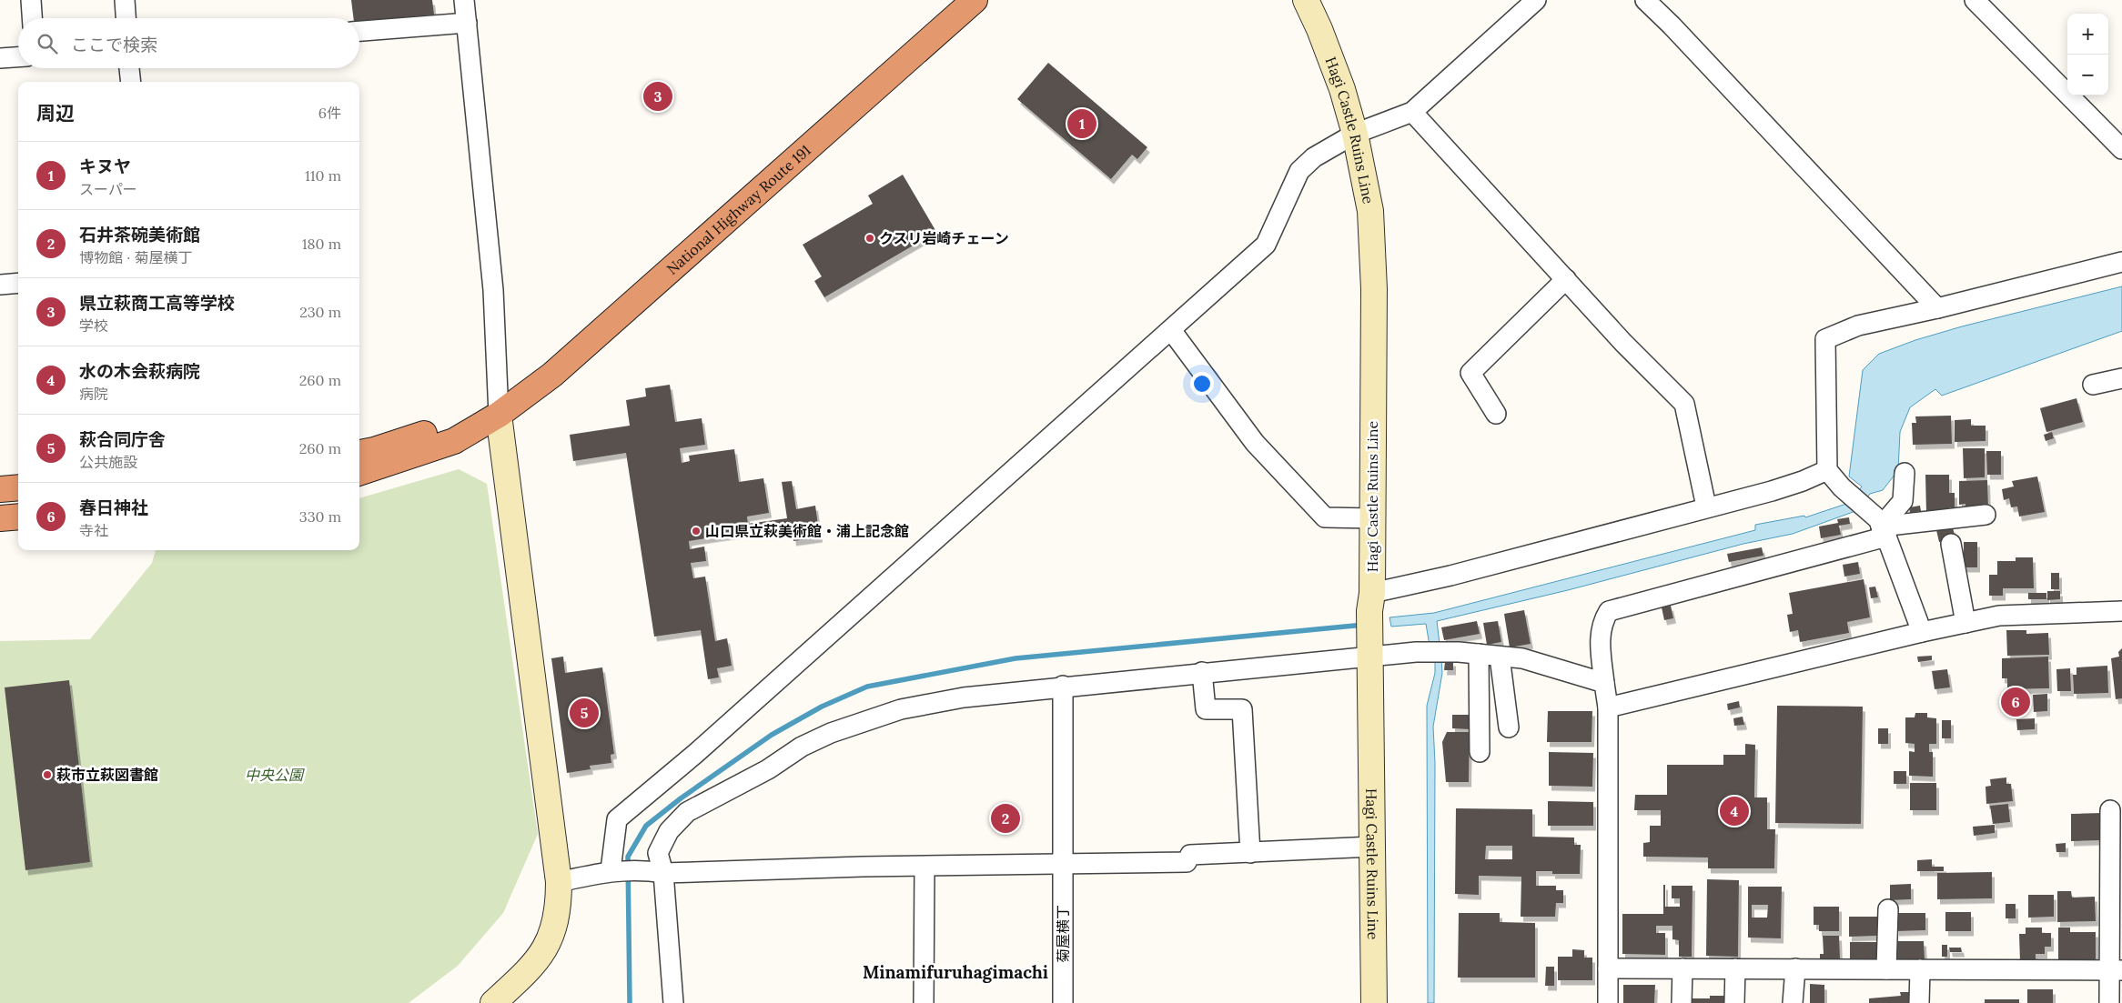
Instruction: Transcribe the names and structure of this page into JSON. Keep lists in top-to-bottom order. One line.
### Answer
{"streets":{"highway":["National Highway Route 191"],"main road":["Hagi Castle Ruins Line"],"street":["菊屋横丁"]},"districts":["Minamifuruhagimachi"],"parks":["中央公園"],"places":["クスリ岩崎チェーン","山口県立萩美術館・浦上記念館","萩市立萩図書館"],"page":{"map_buttons":["+","−"],"search":"ここで検索","pins":["3","1","6","5","4","2"],"heading":["周辺","6件"],"list":[{"mark":"1","name":"キヌヤ","note":"スーパー","value":"110 m"},{"mark":"2","name":"石井茶碗美術館","note":"博物館 · 菊屋横丁","value":"180 m"},{"mark":"3","name":"県立萩商工高等学校","note":"学校","value":"230 m"},{"mark":"4","name":"水の木会萩病院","note":"病院","value":"260 m"},{"mark":"5","name":"萩合同庁舎","note":"公共施設","value":"260 m"},{"mark":"6","name":"春日神社","note":"寺社","value":"330 m"}]}}
